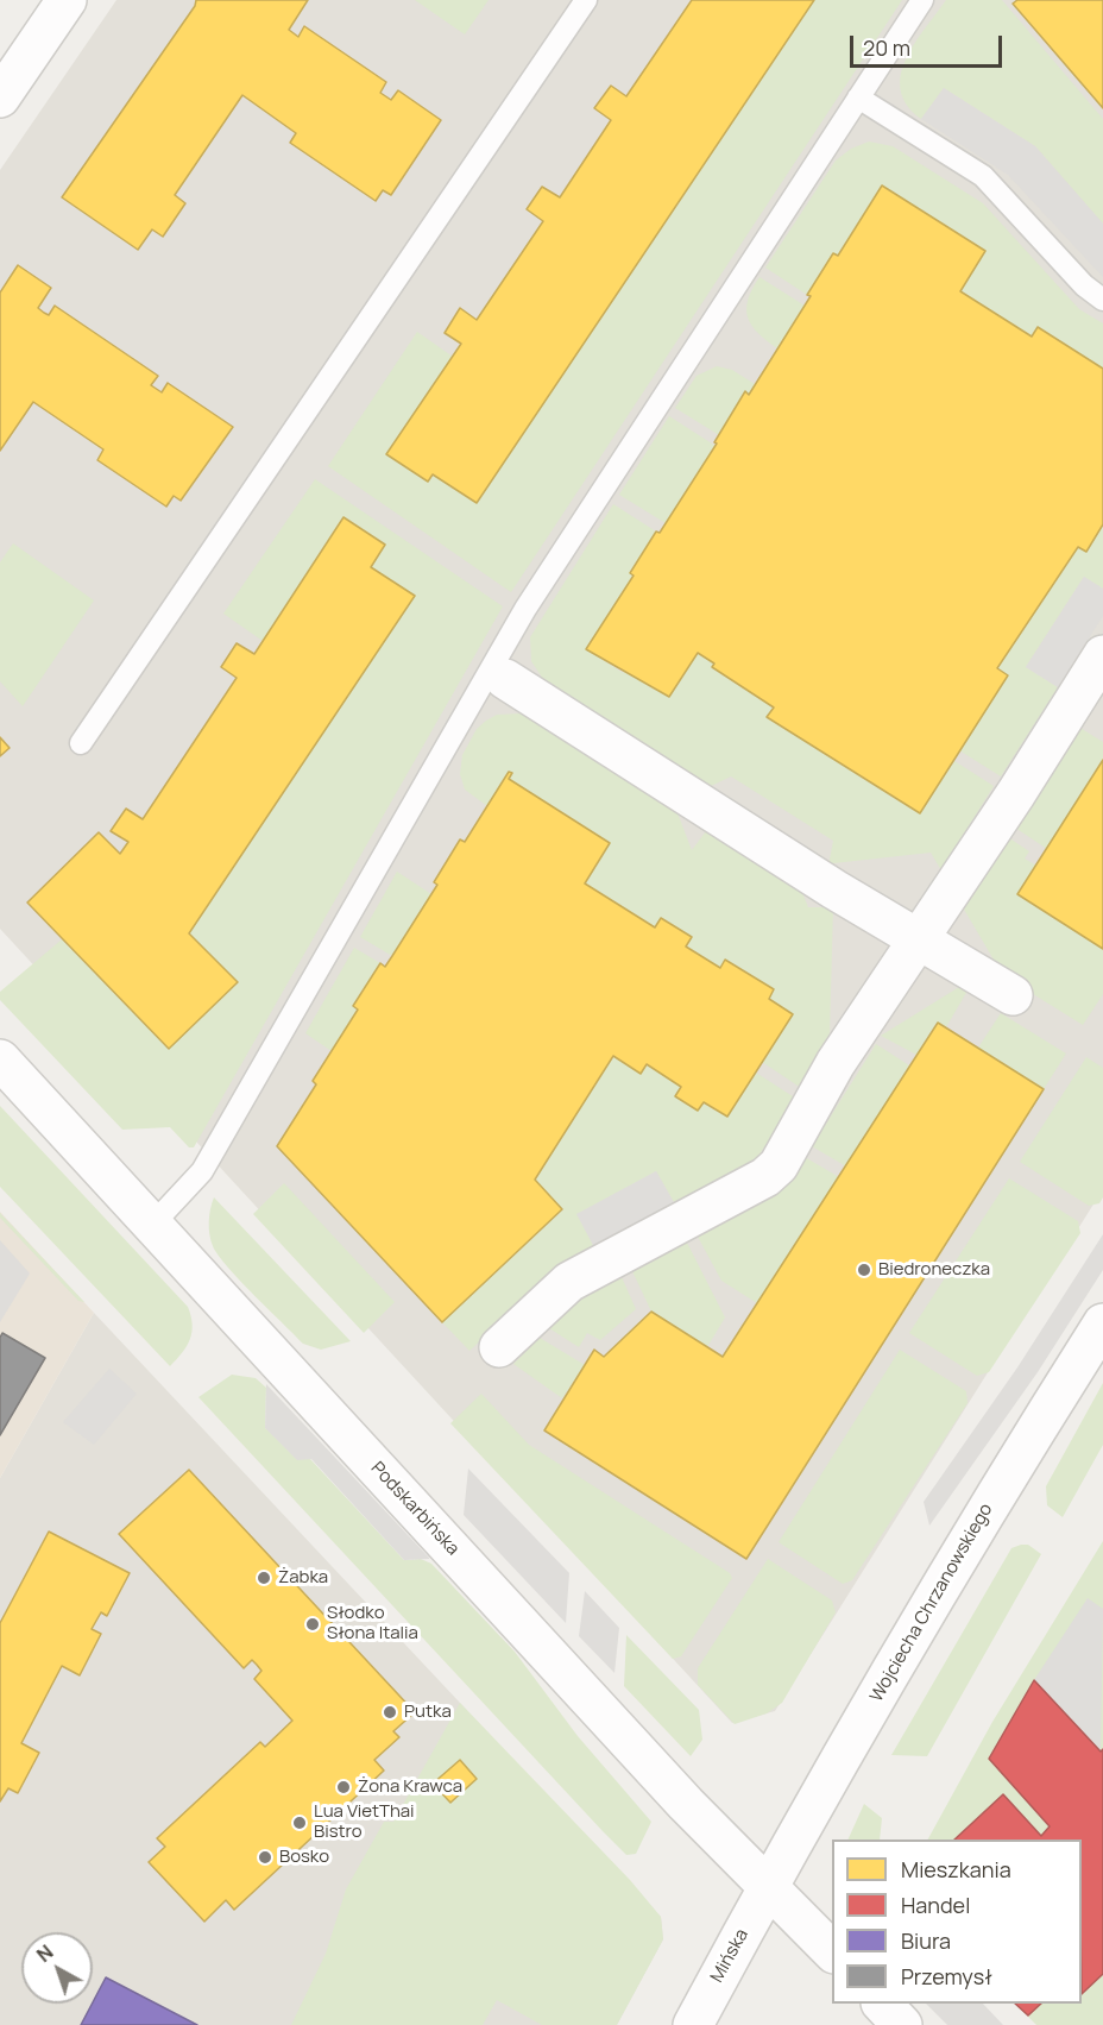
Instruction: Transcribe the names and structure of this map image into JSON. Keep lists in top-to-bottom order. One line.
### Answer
{"streets":{"street":["Podskarbińska","Wojciecha Chrzanowskiego","Mińska"]},"crossings":[["Podskarbińska","Wojciecha Chrzanowskiego"],["Podskarbińska","Mińska"],["Wojciecha Chrzanowskiego","Mińska"]],"places":["Biedroneczka","Żabka","Słodko Słona Italia","Putka","Żona Krawca","Lua VietThai Bistro","Bosko"],"legend":["Mieszkania","Handel","Biura","Przemysł"],"scale_bar":"20 m","north":"top left"}
